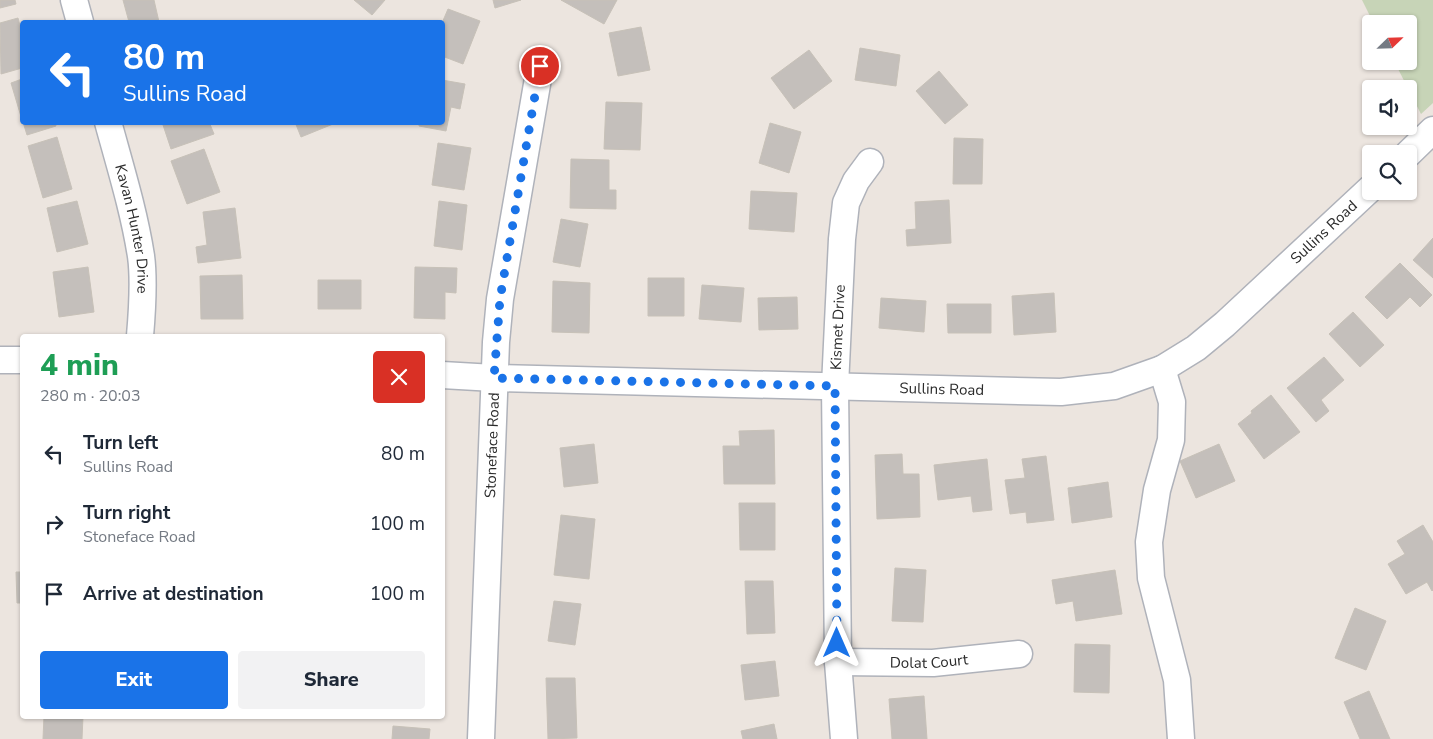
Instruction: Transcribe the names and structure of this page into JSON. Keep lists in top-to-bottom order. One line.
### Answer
{"streets":{"street":["Kavan Hunter Drive","Sullins Road","Kismet Drive","Stoneface Road","Dolat Court"]},"crossings":[["Sullins Road","Kismet Drive"],["Sullins Road","Stoneface Road"],["Kismet Drive","Dolat Court"]],"north":"top right","page":{"turn":["80 m","Sullins Road"],"heading":["4 min","280 m · 20:03"],"list":[{"name":"Turn left","note":"Sullins Road","value":"80 m"},{"name":"Turn right","note":"Stoneface Road","value":"100 m"},{"name":"Arrive at destination","value":"100 m"}],"buttons":["Exit","Share"]}}
